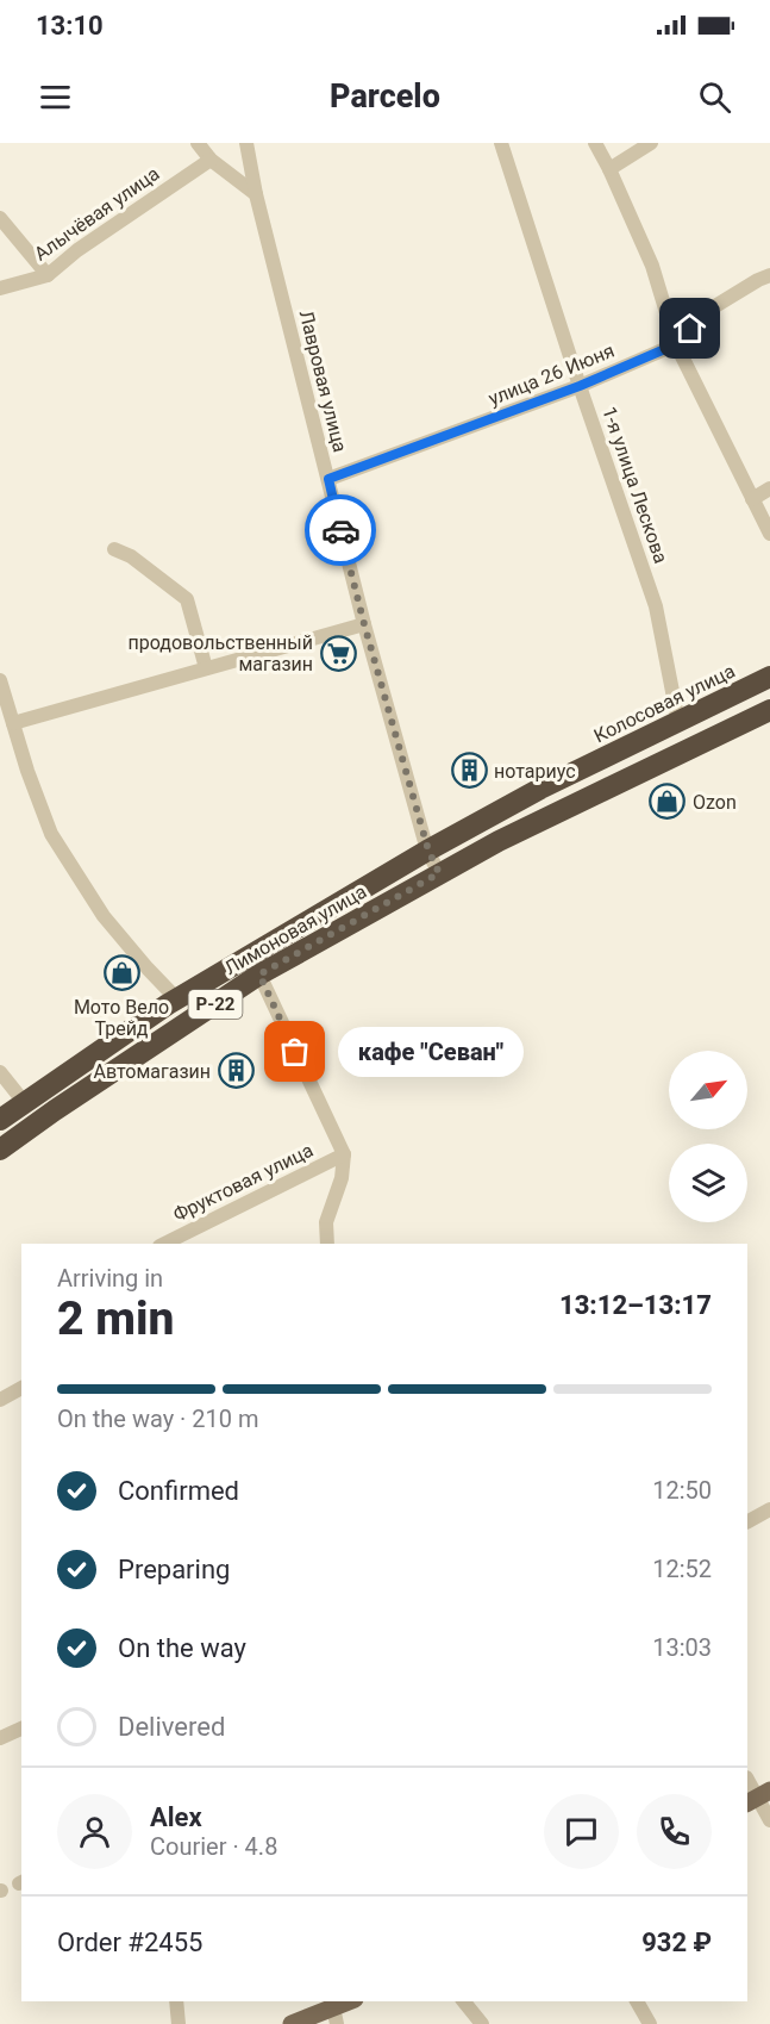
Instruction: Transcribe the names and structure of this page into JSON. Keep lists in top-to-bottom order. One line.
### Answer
{"streets":{"highway":["Колосовая улица","Лимоновая улица","Р-22"],"street":["Алычёвая улица","улица 26 Июня","Лавровая улица","1-я улица Лескова","Фруктовая улица"]},"crossings":[["улица 26 Июня","Лавровая улица"],["улица 26 Июня","1-я улица Лескова"],["Лавровая улица","Колосовая улица"],["Лавровая улица","Лимоновая улица"],["Лавровая улица","Р-22"],["1-я улица Лескова","Колосовая улица"],["Колосовая улица","Лимоновая улица"],["Лимоновая улица","Р-22"]],"places":{"supermarket":["продовольственный магазин"],"building":["нотариус","Автомагазин"],"shop":["Ozon","Мото Вело Трейд"],"other":["кафе \"Севан\""]},"north":"top right","page":{"status":"13:10","header":"Parcelo","bubble":"кафе \"Севан\"","heading":["2 min","Arriving in","13:12–13:17"],"panel":["Alex","Courier · 4.8","Order #2455","932 ₽"],"bar":"On the way · 210 m","list":[["Confirmed","12:50"],["Preparing","12:52"],["On the way","13:03"],"Delivered"]}}
